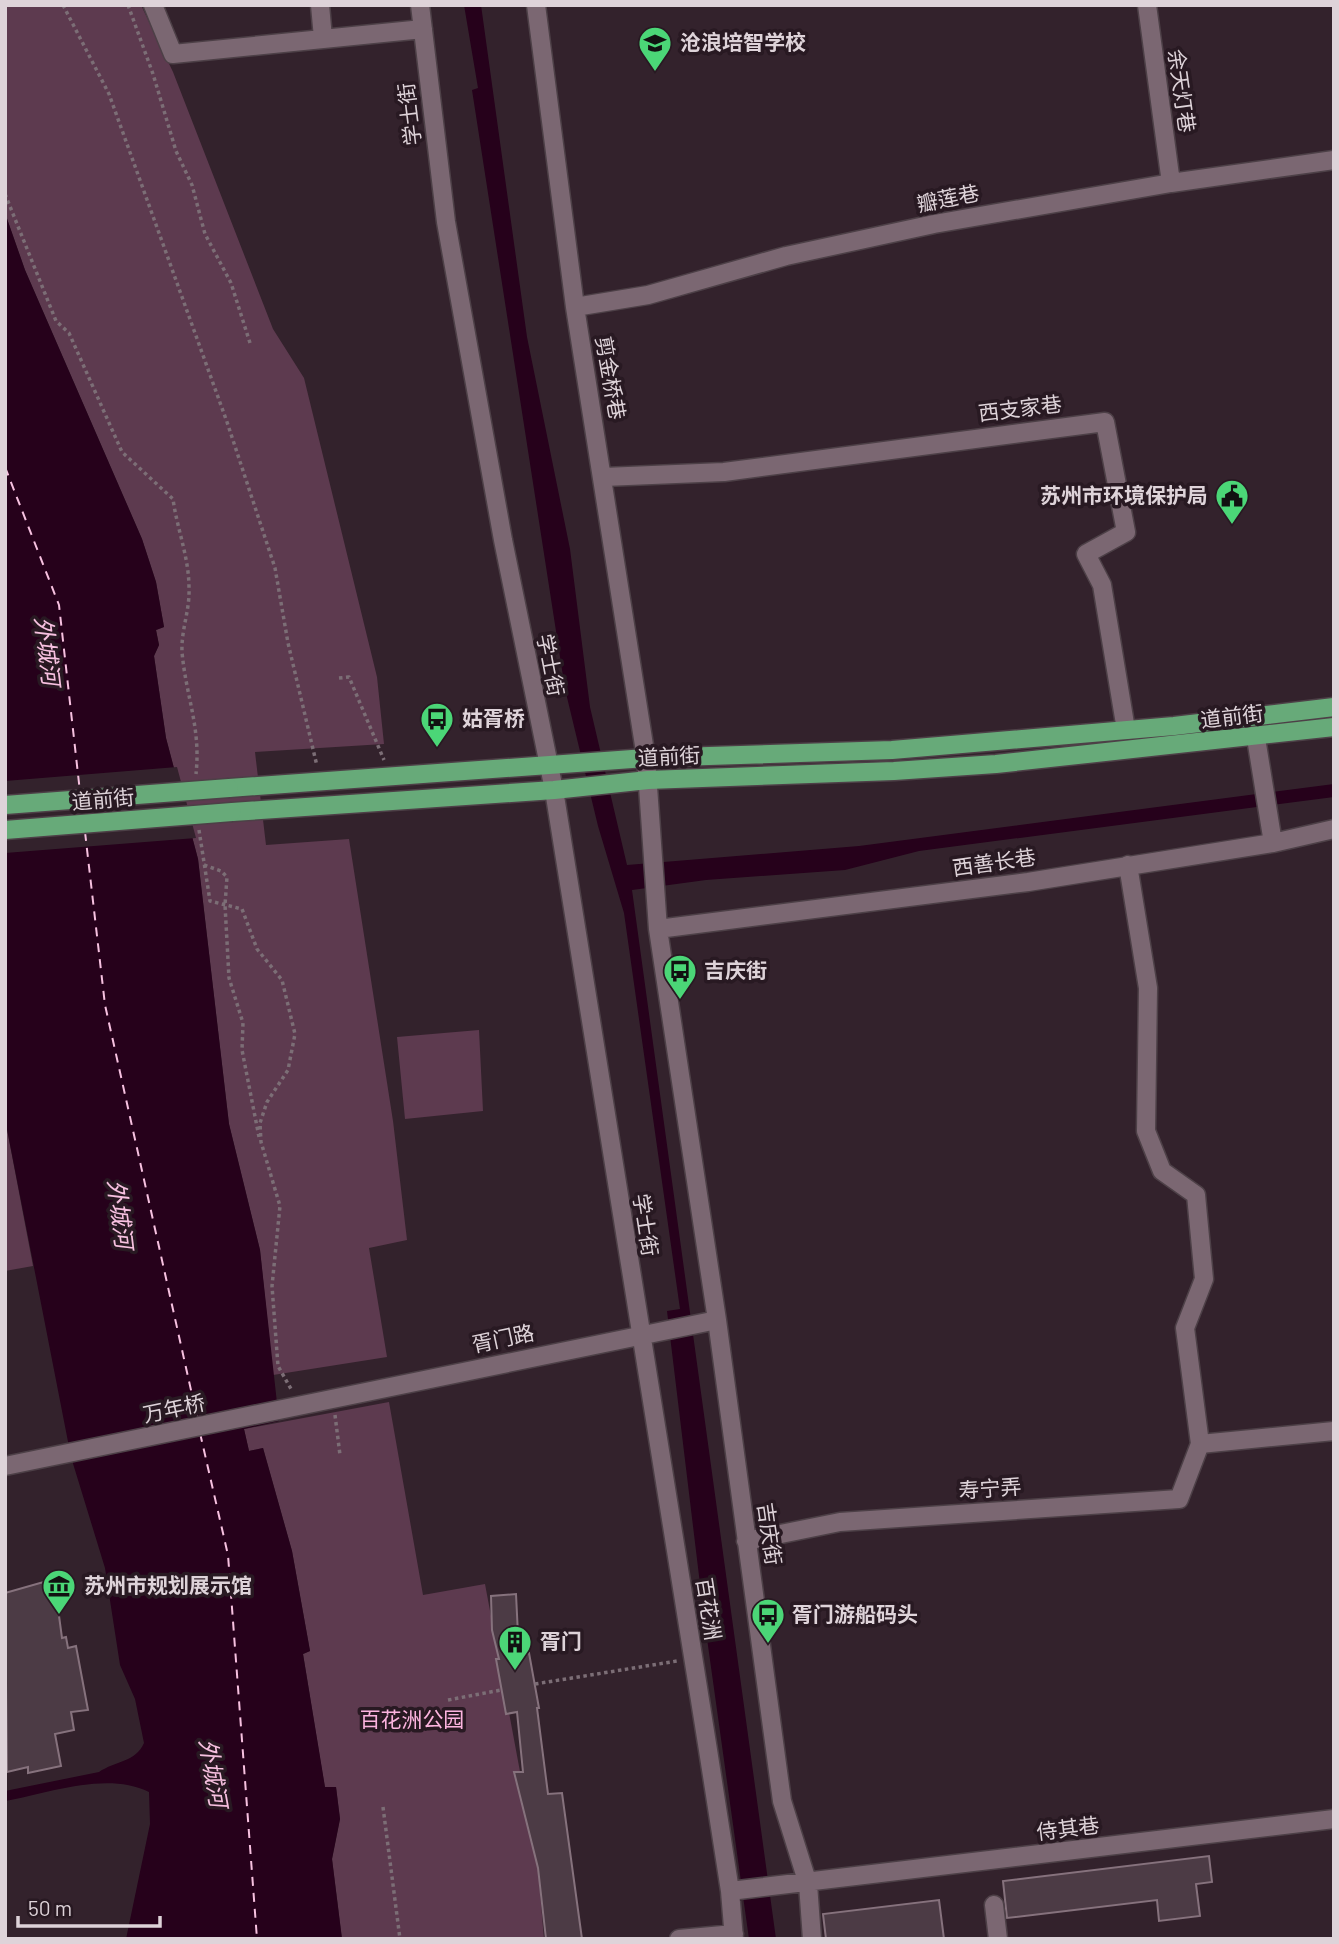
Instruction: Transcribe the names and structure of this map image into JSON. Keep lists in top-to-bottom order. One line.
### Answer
{"streets":{"main road":["道前街"],"street":["余天灯巷","学士街","瓣莲巷","剪金桥巷","西支家巷","西善长巷","胥门路","万年桥","寿宁弄","吉庆街","百花洲","侍其巷"]},"crossings":[["余天灯巷","瓣莲巷"],["学士街","道前街"],["学士街","胥门路"],["学士街","百花洲"],["瓣莲巷","剪金桥巷"],["剪金桥巷","西支家巷"],["剪金桥巷","道前街"],["剪金桥巷","吉庆街"],["西支家巷","道前街"],["道前街","吉庆街"],["西善长巷","吉庆街"],["胥门路","万年桥"],["胥门路","吉庆街"],["胥门路","百花洲"],["寿宁弄","吉庆街"],["吉庆街","侍其巷"],["百花洲","侍其巷"]],"water":["外城河"],"parks":["百花洲公园"],"places":{"school or university":["沧浪培智学校"],"public building":["苏州市环境保护局"],"bus stop":["姑胥桥","吉庆街","胥门游船码头"],"museum":["苏州市规划展示馆"],"building":["胥门"]},"scale_bar":"50 m"}
